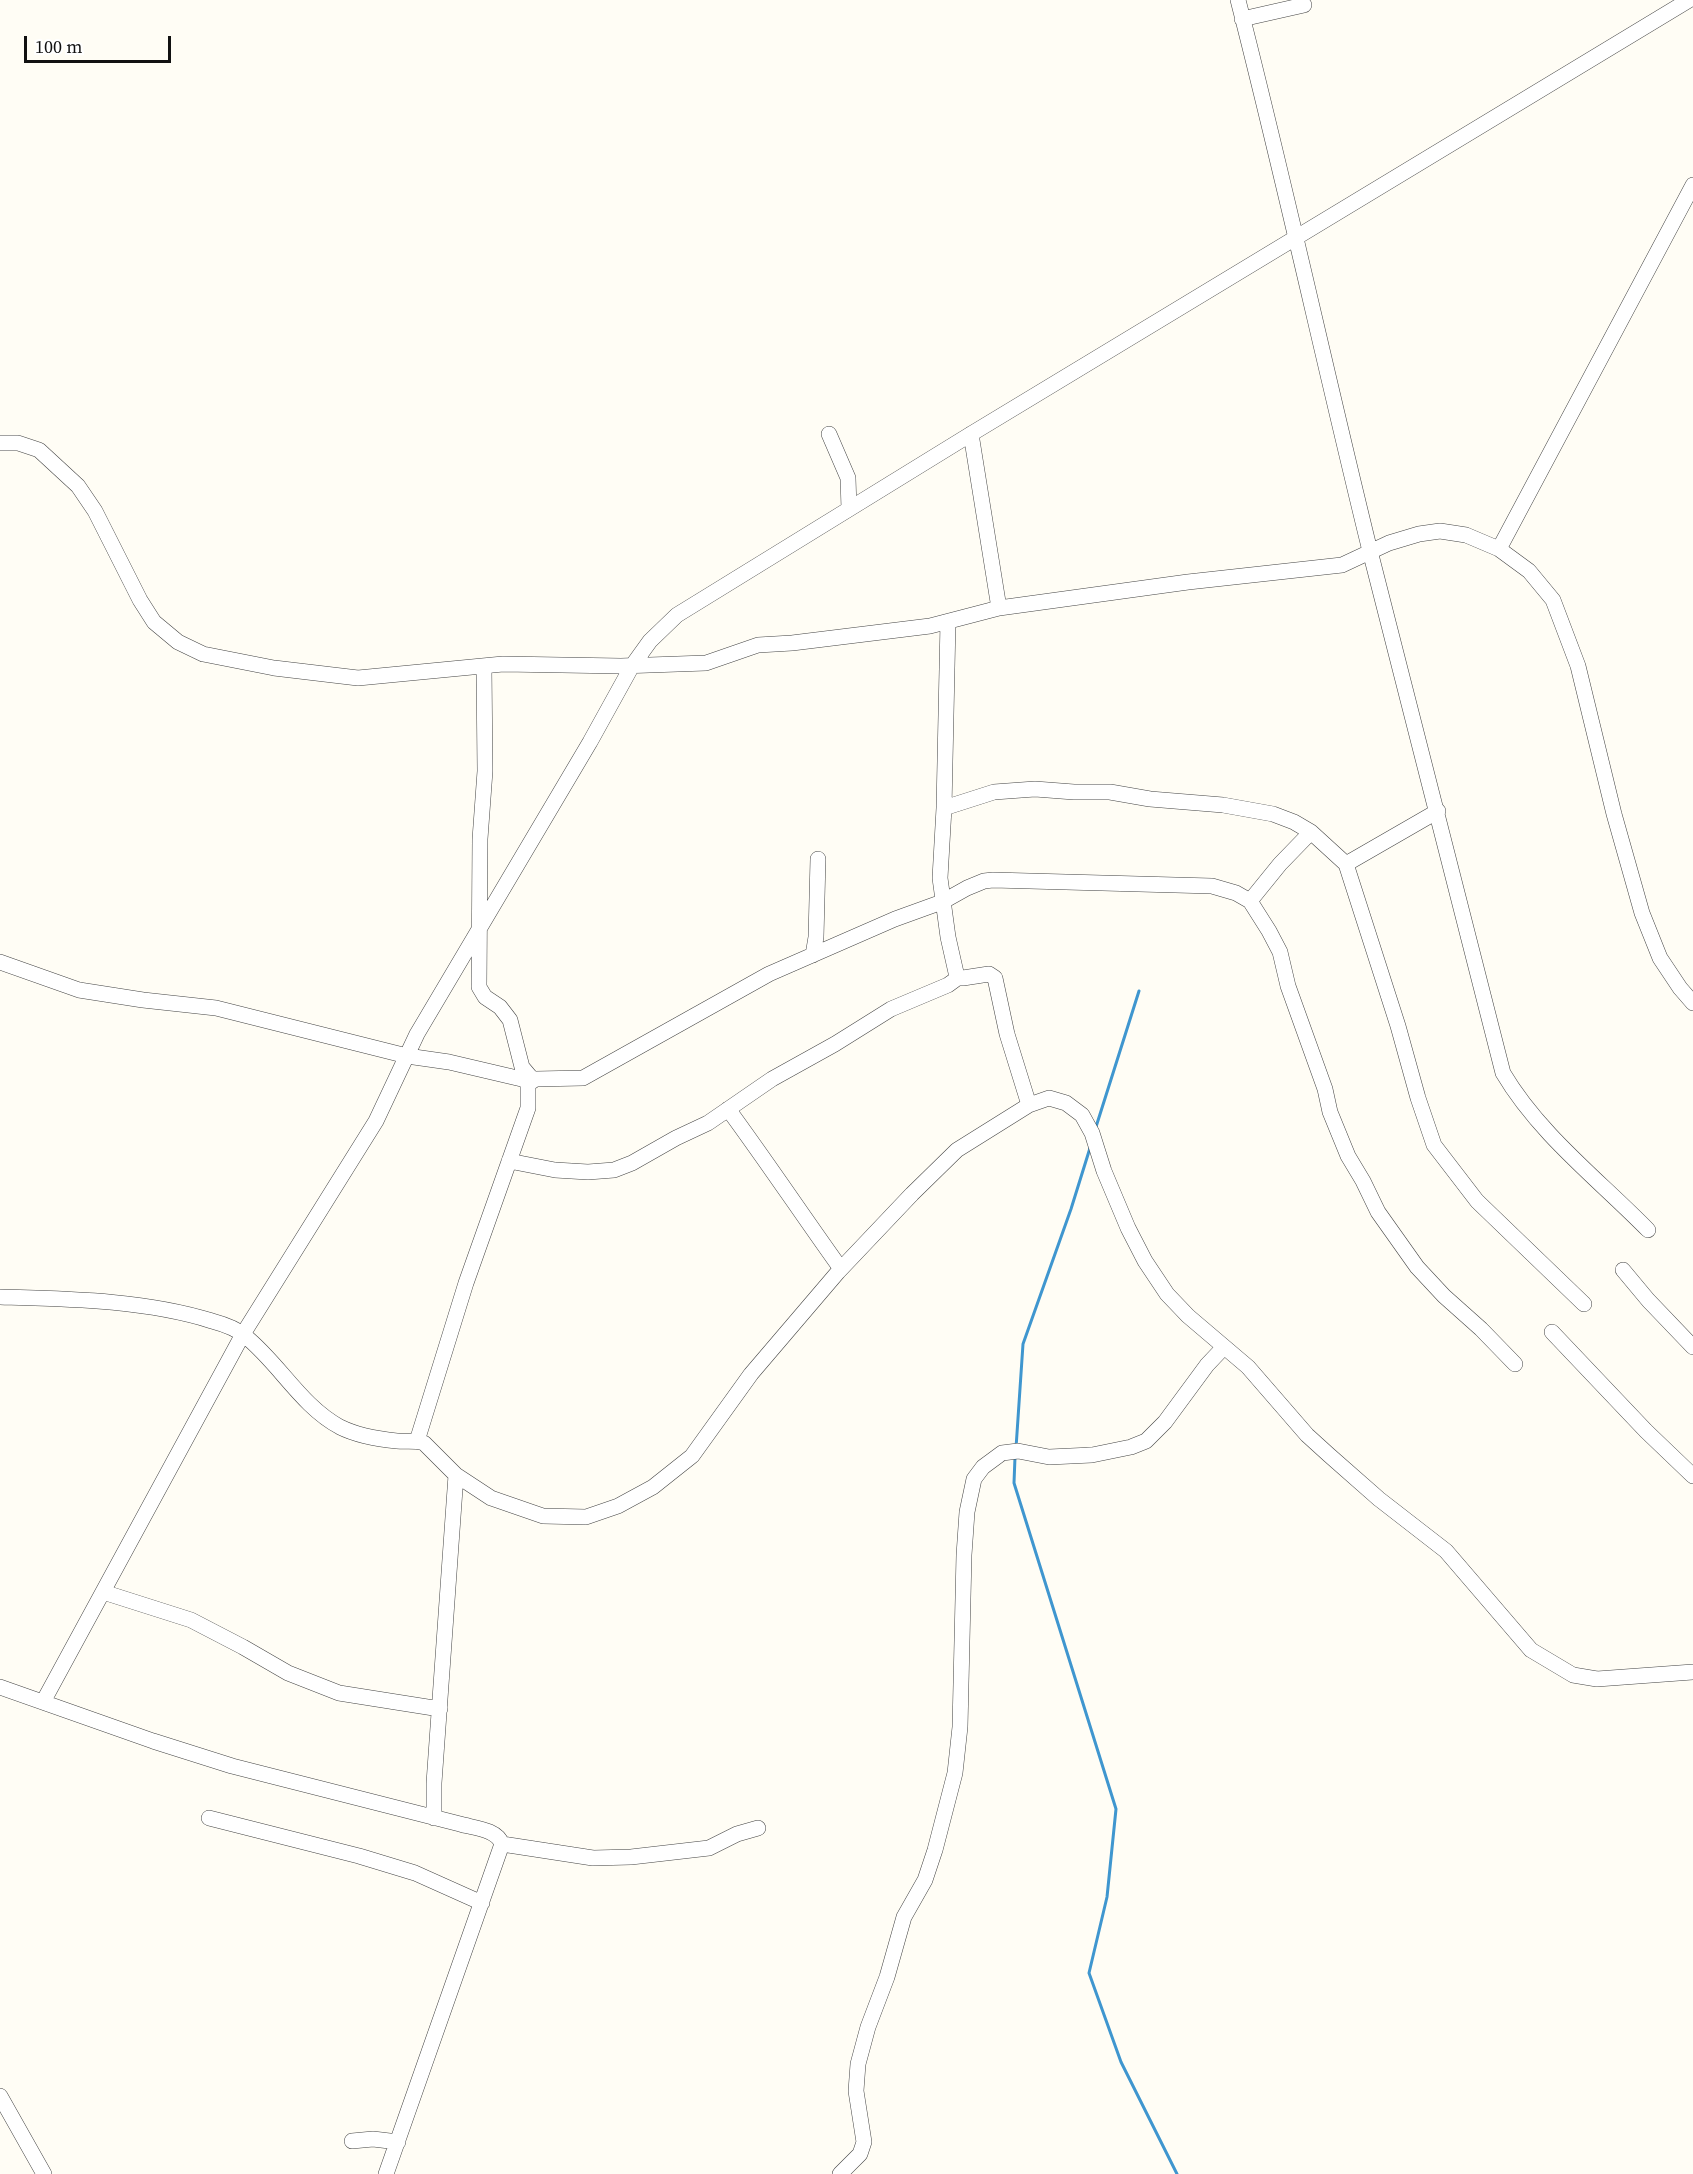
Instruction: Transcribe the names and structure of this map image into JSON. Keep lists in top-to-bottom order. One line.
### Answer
{"scale_bar":"100 m"}
